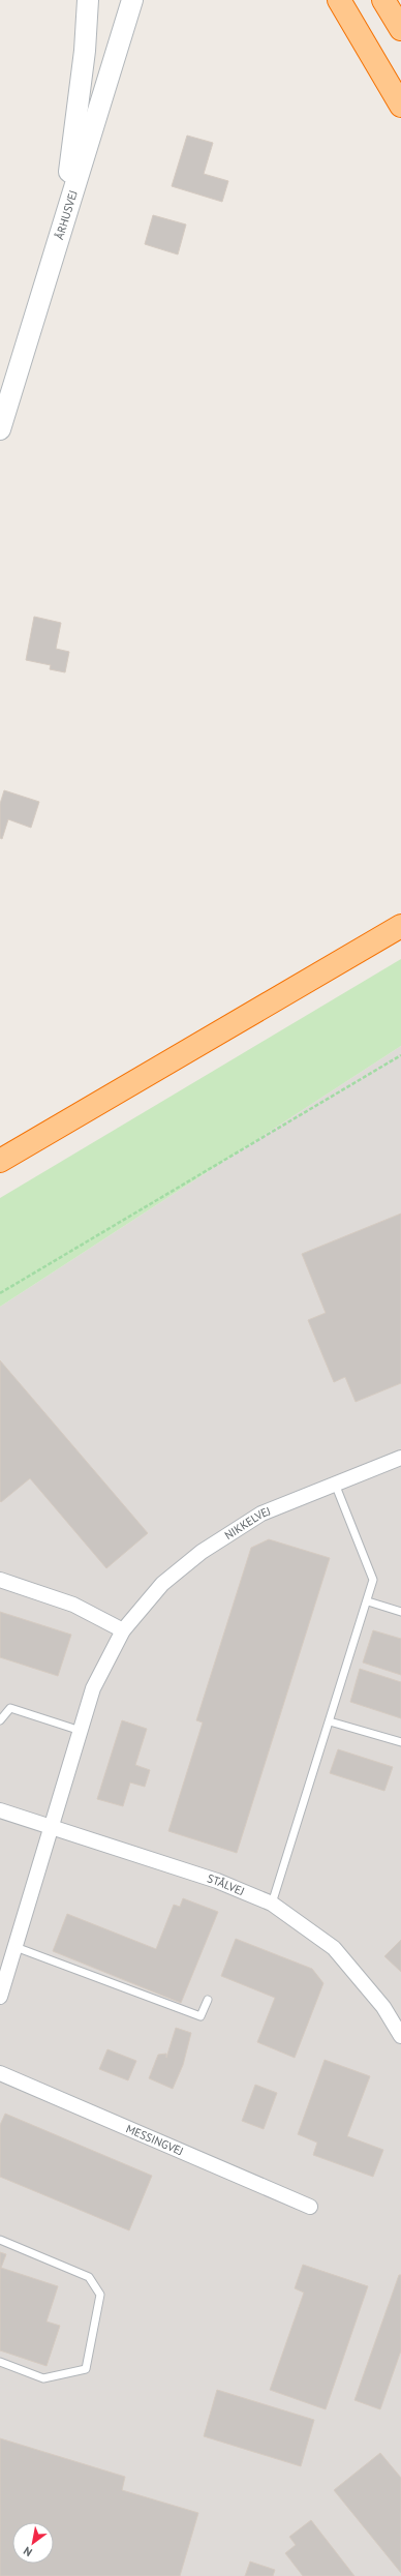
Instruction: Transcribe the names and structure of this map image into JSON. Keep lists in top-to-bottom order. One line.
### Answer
{"streets":{"main road":["ÅRHUSVEJ"],"street":["NIKKELVEJ","STÅLVEJ","MESSINGVEJ"]},"crossings":[["NIKKELVEJ","STÅLVEJ"]],"north":"bottom left"}
